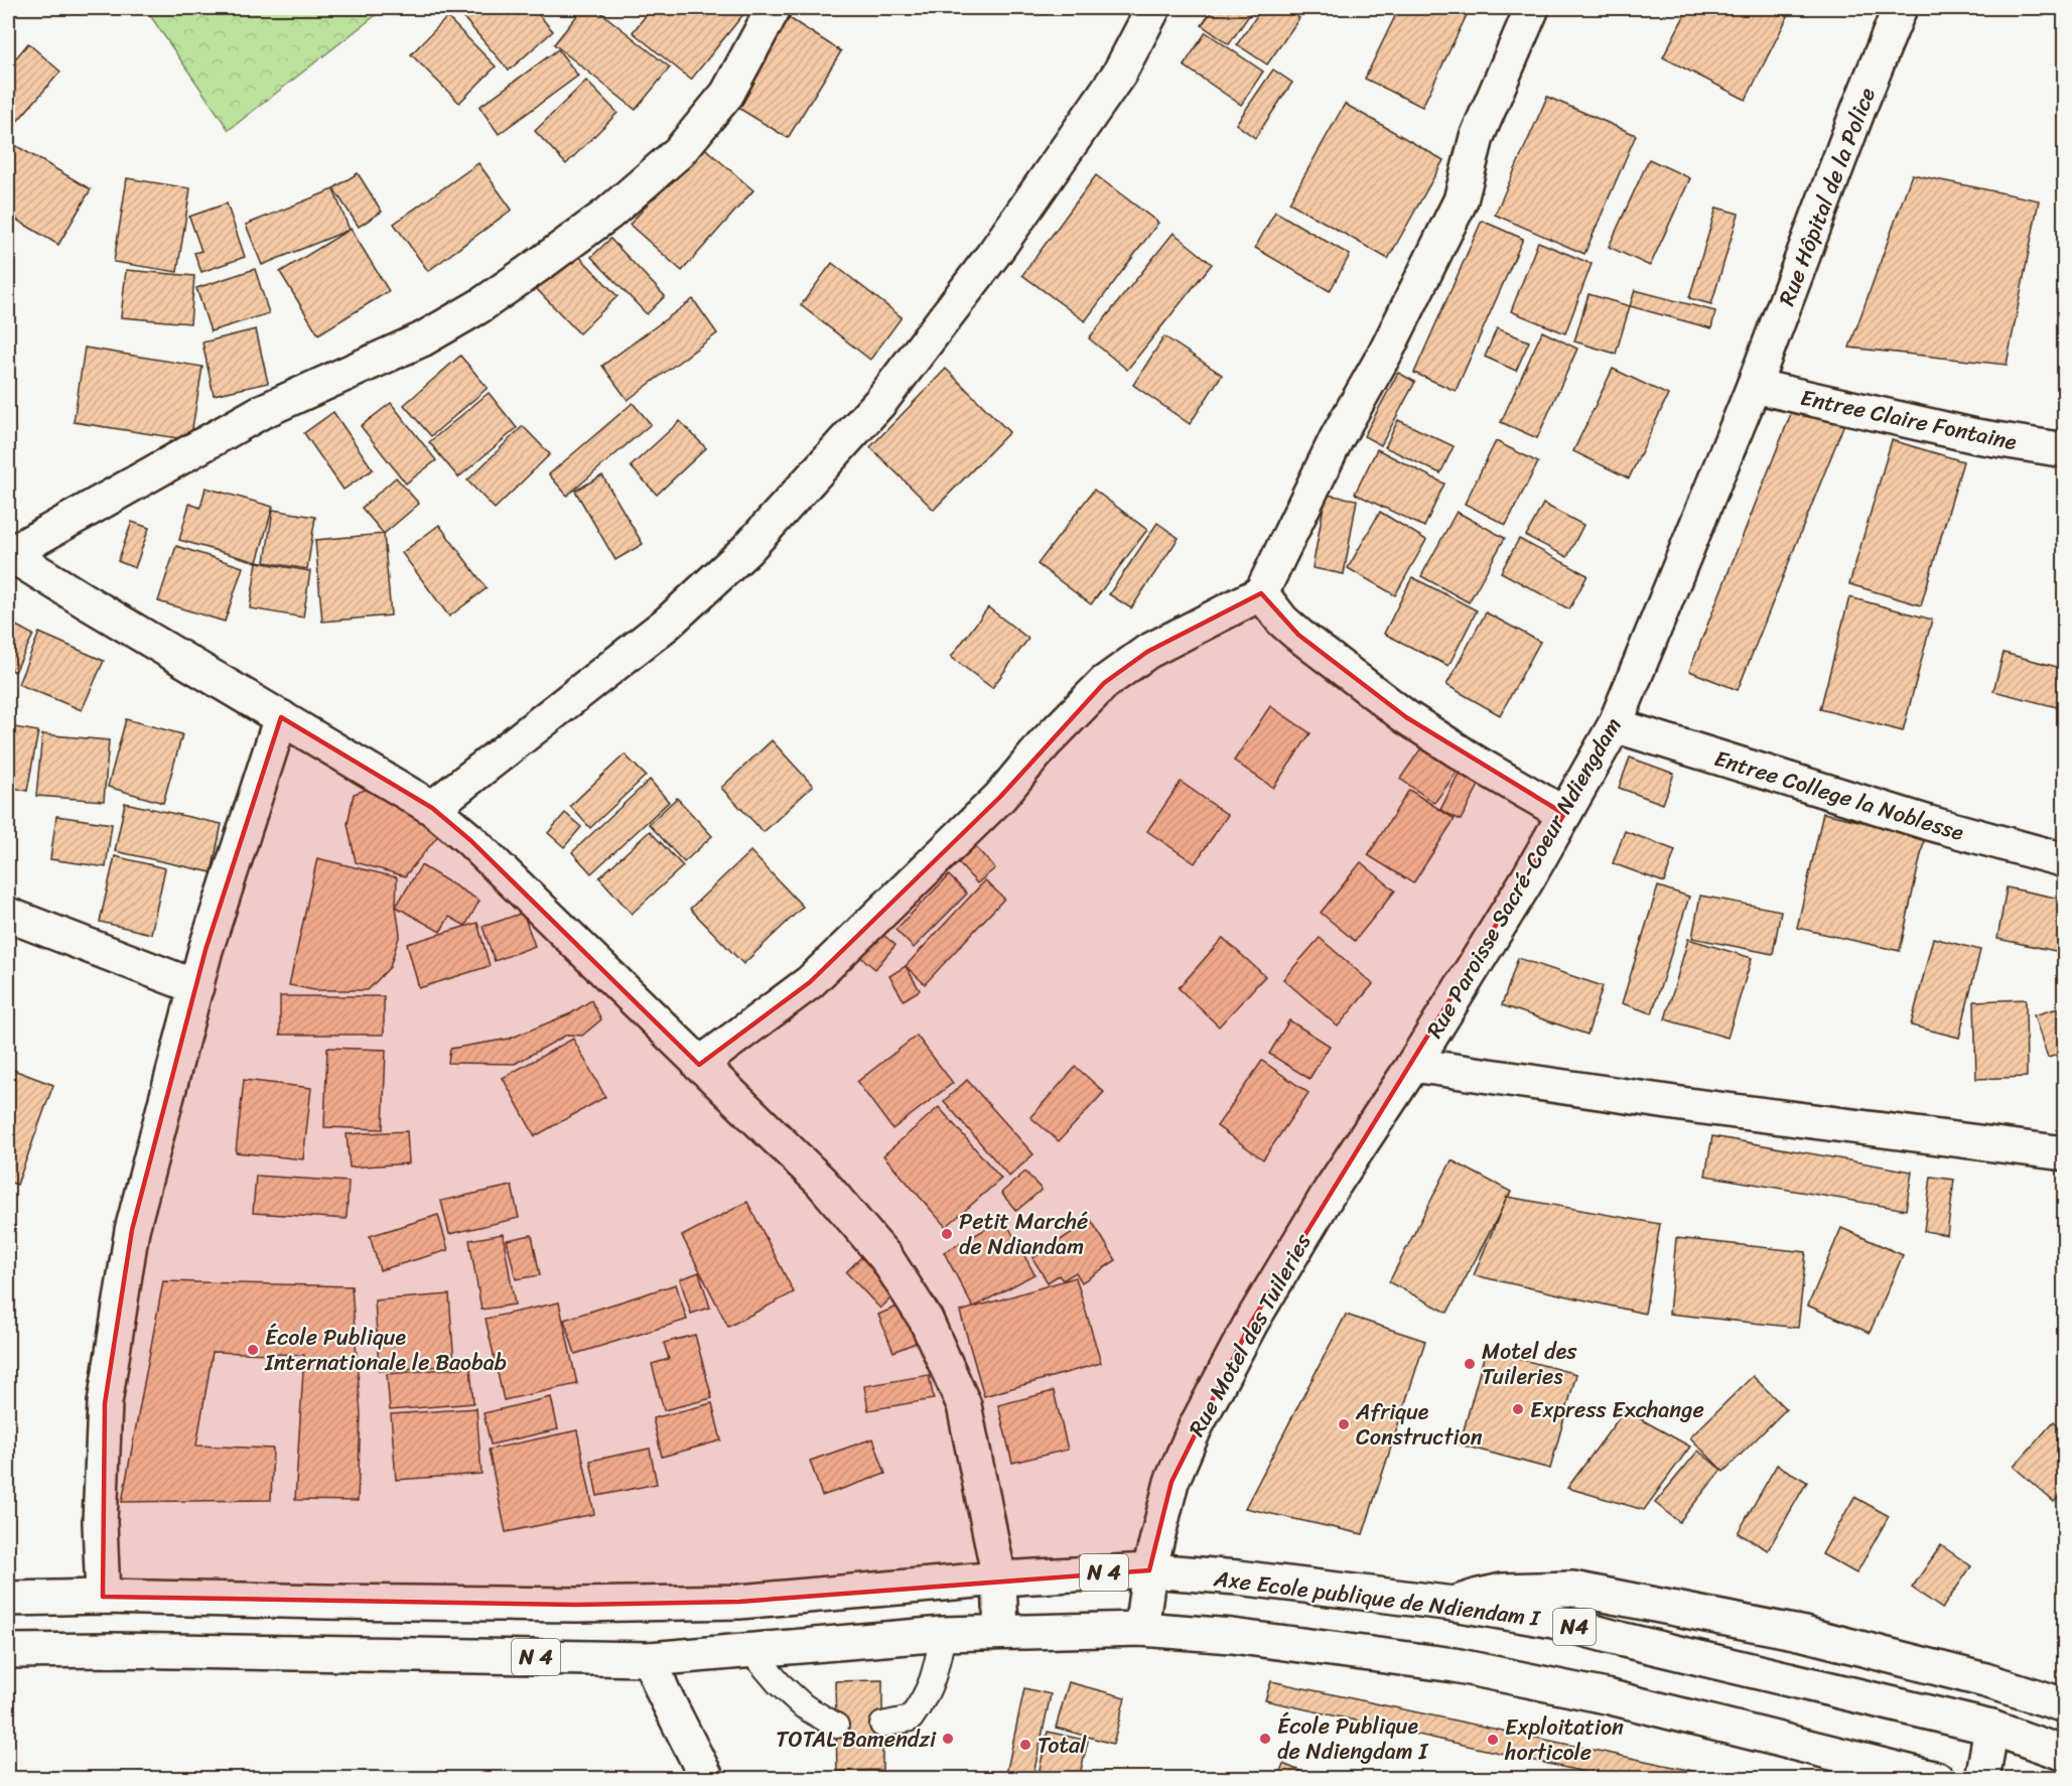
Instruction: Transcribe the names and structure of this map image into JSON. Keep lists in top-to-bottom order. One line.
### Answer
{"streets":{"main road":["Rue Hôpital de la Police","Entree Claire Fontaine","Entree College la Noblesse","Rue Paroisse Sacré-Coeur Ndiengdam","Rue Motel des Tuileries","N 4","Axe Ecole publique de Ndiendam I","N4"]},"crossings":[["Rue Hôpital de la Police","Entree Claire Fontaine"],["Rue Hôpital de la Police","Rue Paroisse Sacré-Coeur Ndiengdam"],["Entree Claire Fontaine","Rue Paroisse Sacré-Coeur Ndiengdam"],["Entree College la Noblesse","Rue Paroisse Sacré-Coeur Ndiengdam"],["Rue Paroisse Sacré-Coeur Ndiengdam","Rue Motel des Tuileries"],["Rue Motel des Tuileries","N 4"],["Rue Motel des Tuileries","Axe Ecole publique de Ndiendam I"],["N 4","Axe Ecole publique de Ndiendam I"],["Axe Ecole publique de Ndiendam I","N4"]],"places":["Petit Marché de Ndiandam","École Publique Internationale le Baobab","Motel des Tuileries","Express Exchange","Afrique Construction","TOTAL Bamendzi","École Publique de Ndiengdam I","Exploitation horticole","Total"]}
